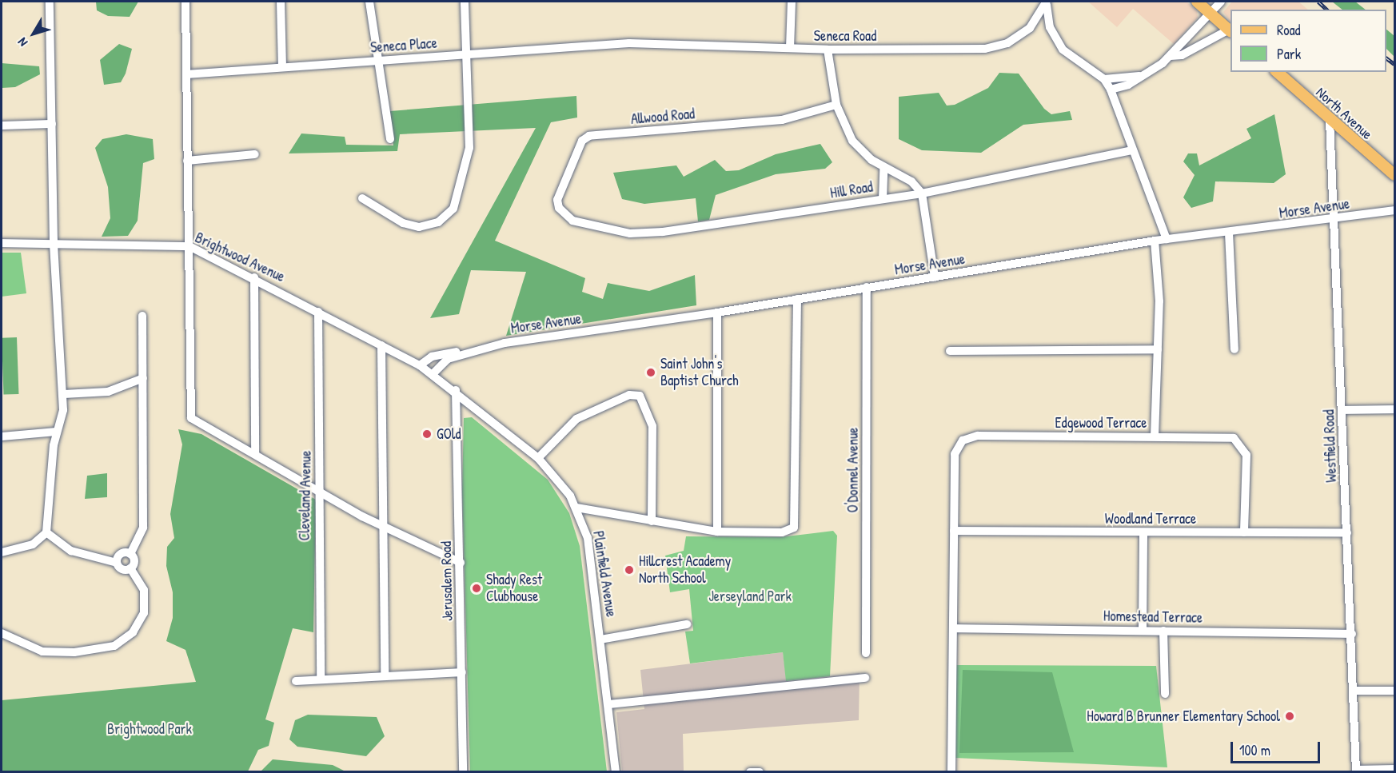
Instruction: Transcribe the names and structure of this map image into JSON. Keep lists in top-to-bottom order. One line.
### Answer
{"streets":{"main road":["North Avenue"],"street":["Seneca Road","Seneca Place","Allwood Road","Hill Road","Morse Avenue","Brightwood Avenue","Edgewood Terrace","Westfield Road","O'Donnel Avenue","Cleveland Avenue","Woodland Terrace","Plainfield Avenue","Jerusalem Road","Homestead Terrace"]},"crossings":[["Seneca Road","Seneca Place"],["North Avenue","Westfield Road"],["Allwood Road","Hill Road"],["Morse Avenue","Brightwood Avenue"],["Morse Avenue","Westfield Road"],["Morse Avenue","O'Donnel Avenue"],["Morse Avenue","Plainfield Avenue"],["Brightwood Avenue","Cleveland Avenue"],["Brightwood Avenue","Plainfield Avenue"],["Edgewood Terrace","Woodland Terrace"],["Westfield Road","Woodland Terrace"],["Westfield Road","Homestead Terrace"],["Plainfield Avenue","Jerusalem Road"]],"parks":["Jerseyland Park","Brightwood Park"],"places":["Saint John's Baptist Church","GOld","Hillcrest Academy North School","Shady Rest Clubhouse","Howard B Brunner Elementary School"],"legend":["Road","Park"],"scale_bar":"100 m","north":"bottom left"}
